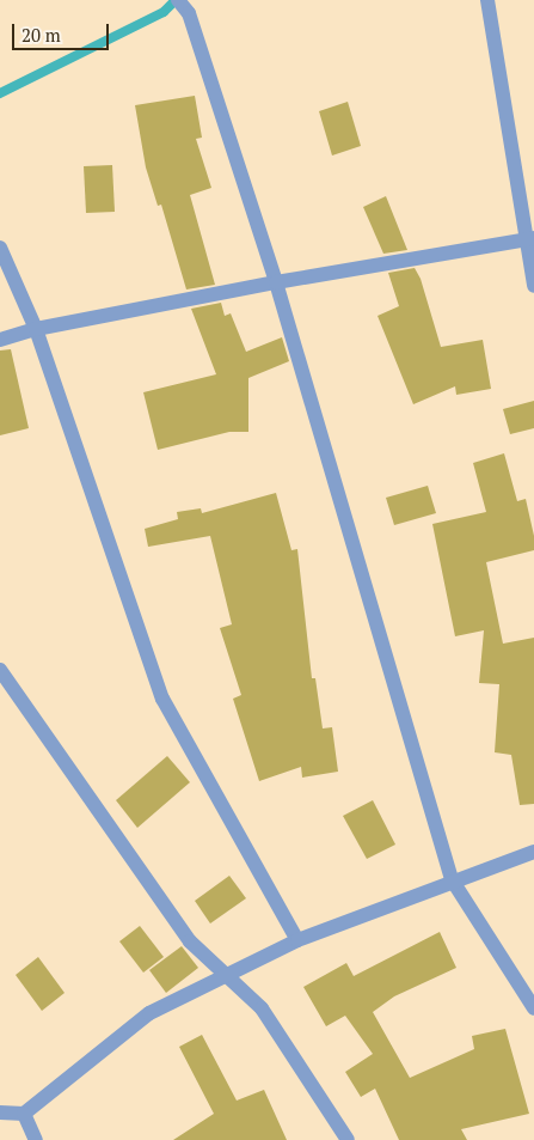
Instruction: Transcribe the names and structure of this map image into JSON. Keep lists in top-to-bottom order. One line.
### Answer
{"scale_bar":"20 m"}
